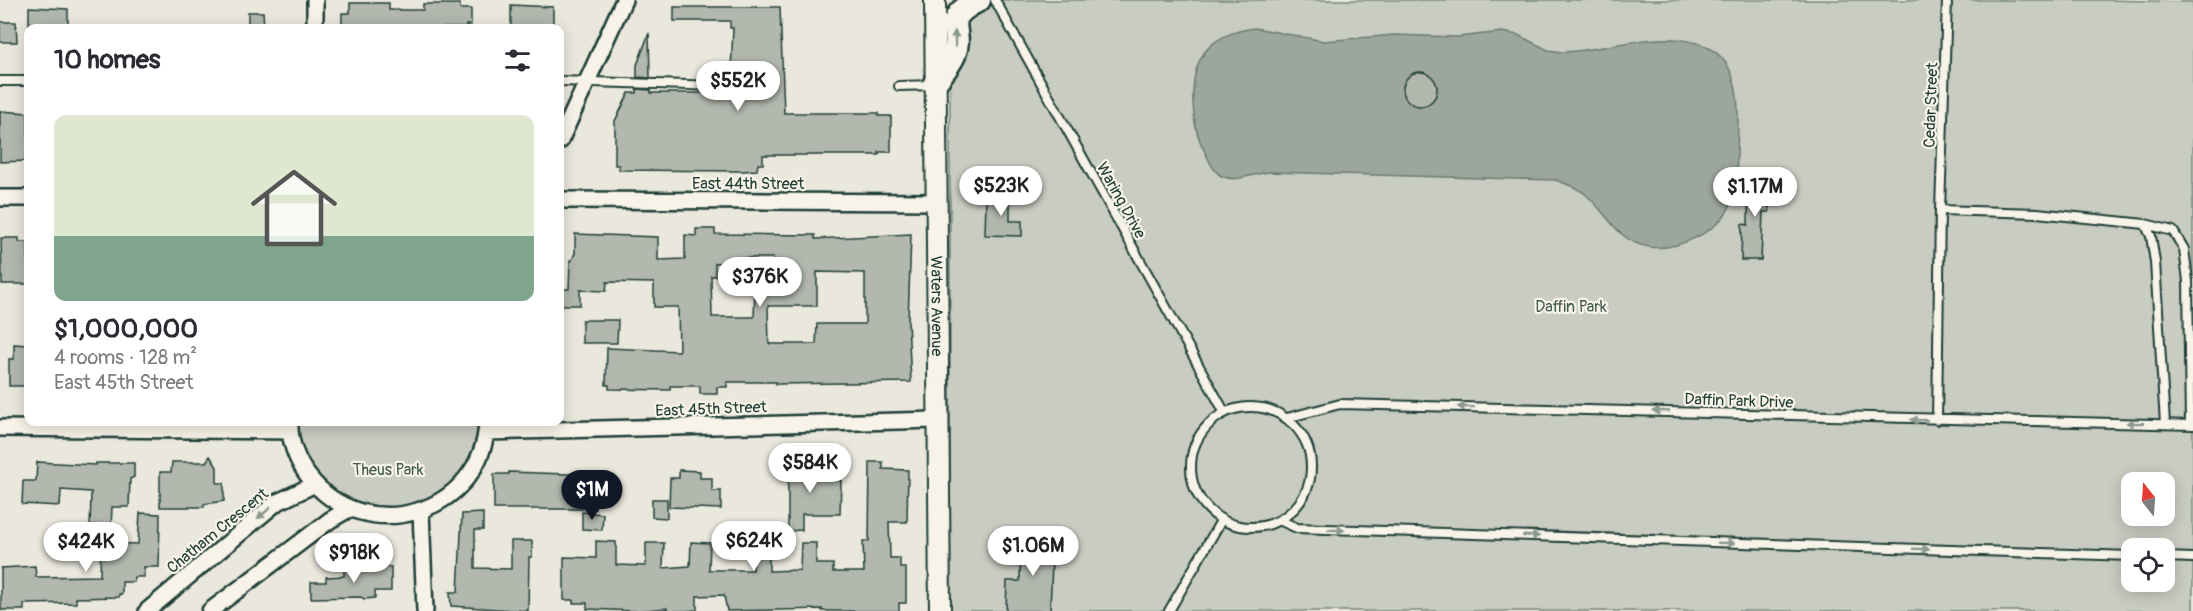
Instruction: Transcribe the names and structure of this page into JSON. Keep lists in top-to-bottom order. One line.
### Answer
{"streets":{"main road":["Waters Avenue"],"street":["East 44th Street","East 45th Street","Chatham Crescent"],"lane":["Cedar Street","Waring Drive","Daffin Park Drive"]},"crossings":[["Cedar Street","Daffin Park Drive"],["East 44th Street","Waters Avenue"],["Waring Drive","Daffin Park Drive"],["Waters Avenue","East 45th Street"]],"one_way":["Daffin Park Drive"],"parks":["Daffin Park","Theus Park"],"north":"top","page":{"heading":"10 homes","price":["$552K","$523K","$1.17M","$376K","$584K","$1M","$624K","$424K","$1.06M","$918K"],"list":[{"name":"$1,000,000","note":"4 rooms · 128 m² · East 45th Street"}]}}
